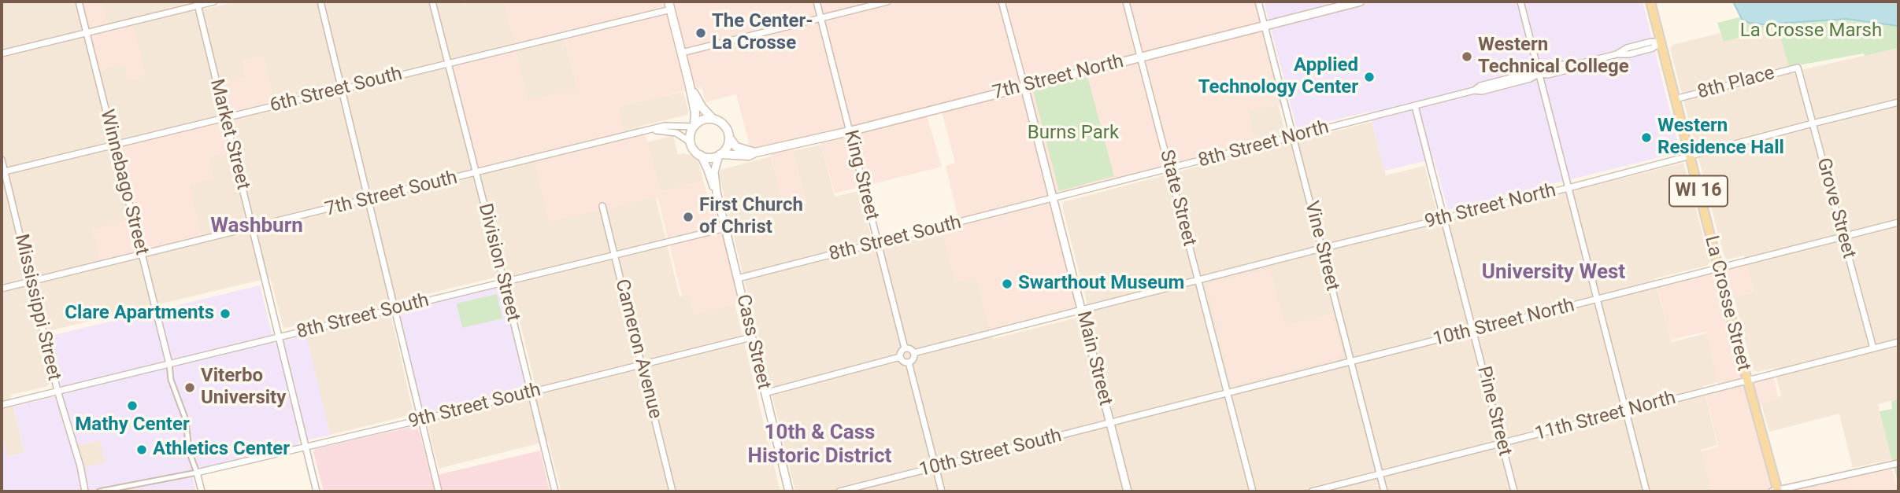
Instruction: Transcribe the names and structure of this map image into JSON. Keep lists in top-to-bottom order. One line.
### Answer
{"streets":{"main road":["7th Street North","WI 16","La Crosse Street"],"street":["8th Place","6th Street South","Market Street","8th Street North","King Street","Winnebago Street","7th Street South","State Street","9th Street North","Grove Street","8th Street South","Vine Street","Division Street","Mississippi Street","10th Street North","Cass Street","Cameron Avenue","Main Street","9th Street South","Pine Street","11th Street North","10th Street South"]},"crossings":[["7th Street North","King Street"],["7th Street North","7th Street South"],["7th Street North","State Street"],["7th Street North","Vine Street"],["7th Street North","Cass Street"],["7th Street North","Main Street"],["8th Place","Grove Street"],["8th Place","La Crosse Street"],["6th Street South","Market Street"],["6th Street South","Winnebago Street"],["6th Street South","Division Street"],["6th Street South","Mississippi Street"],["Market Street","7th Street South"],["Market Street","8th Street South"],["Market Street","9th Street South"],["8th Street North","State Street"],["8th Street North","8th Street South"],["8th Street North","Vine Street"],["8th Street North","La Crosse Street"],["8th Street North","Main Street"],["8th Street North","Pine Street"],["King Street","8th Street South"],["Winnebago Street","7th Street South"],["Winnebago Street","8th Street South"],["WI 16","La Crosse Street"],["WI 16","11th Street North"],["7th Street South","Division Street"],["7th Street South","Mississippi Street"],["7th Street South","Cass Street"],["State Street","9th Street North"],["State Street","10th Street North"],["9th Street North","Grove Street"],["9th Street North","Vine Street"],["9th Street North","La Crosse Street"],["9th Street North","Main Street"],["9th Street North","Pine Street"],["Grove Street","10th Street North"],["Grove Street","11th Street North"],["8th Street South","Division Street"],["8th Street South","Mississippi Street"],["8th Street South","Cass Street"],["8th Street South","Cameron Avenue"],["8th Street South","Main Street"],["Vine Street","10th Street North"],["Vine Street","11th Street North"],["Division Street","9th Street South"],["La Crosse Street","10th Street North"],["La Crosse Street","11th Street North"],["10th Street North","Main Street"],["10th Street North","Pine Street"],["10th Street North","10th Street South"],["Cass Street","9th Street South"],["Cameron Avenue","9th Street South"],["Main Street","10th Street South"],["Pine Street","11th Street North"]],"districts":["Washburn","University West","10th & Cass Historic District"],"parks":["La Crosse Marsh","Burns Park"],"places":["The Center- La Crosse","Western Technical College","Applied Technology Center","Western Residence Hall","First Church of Christ","Swarthout Museum","Clare Apartments","Viterbo University","Mathy Center","Athletics Center"]}
